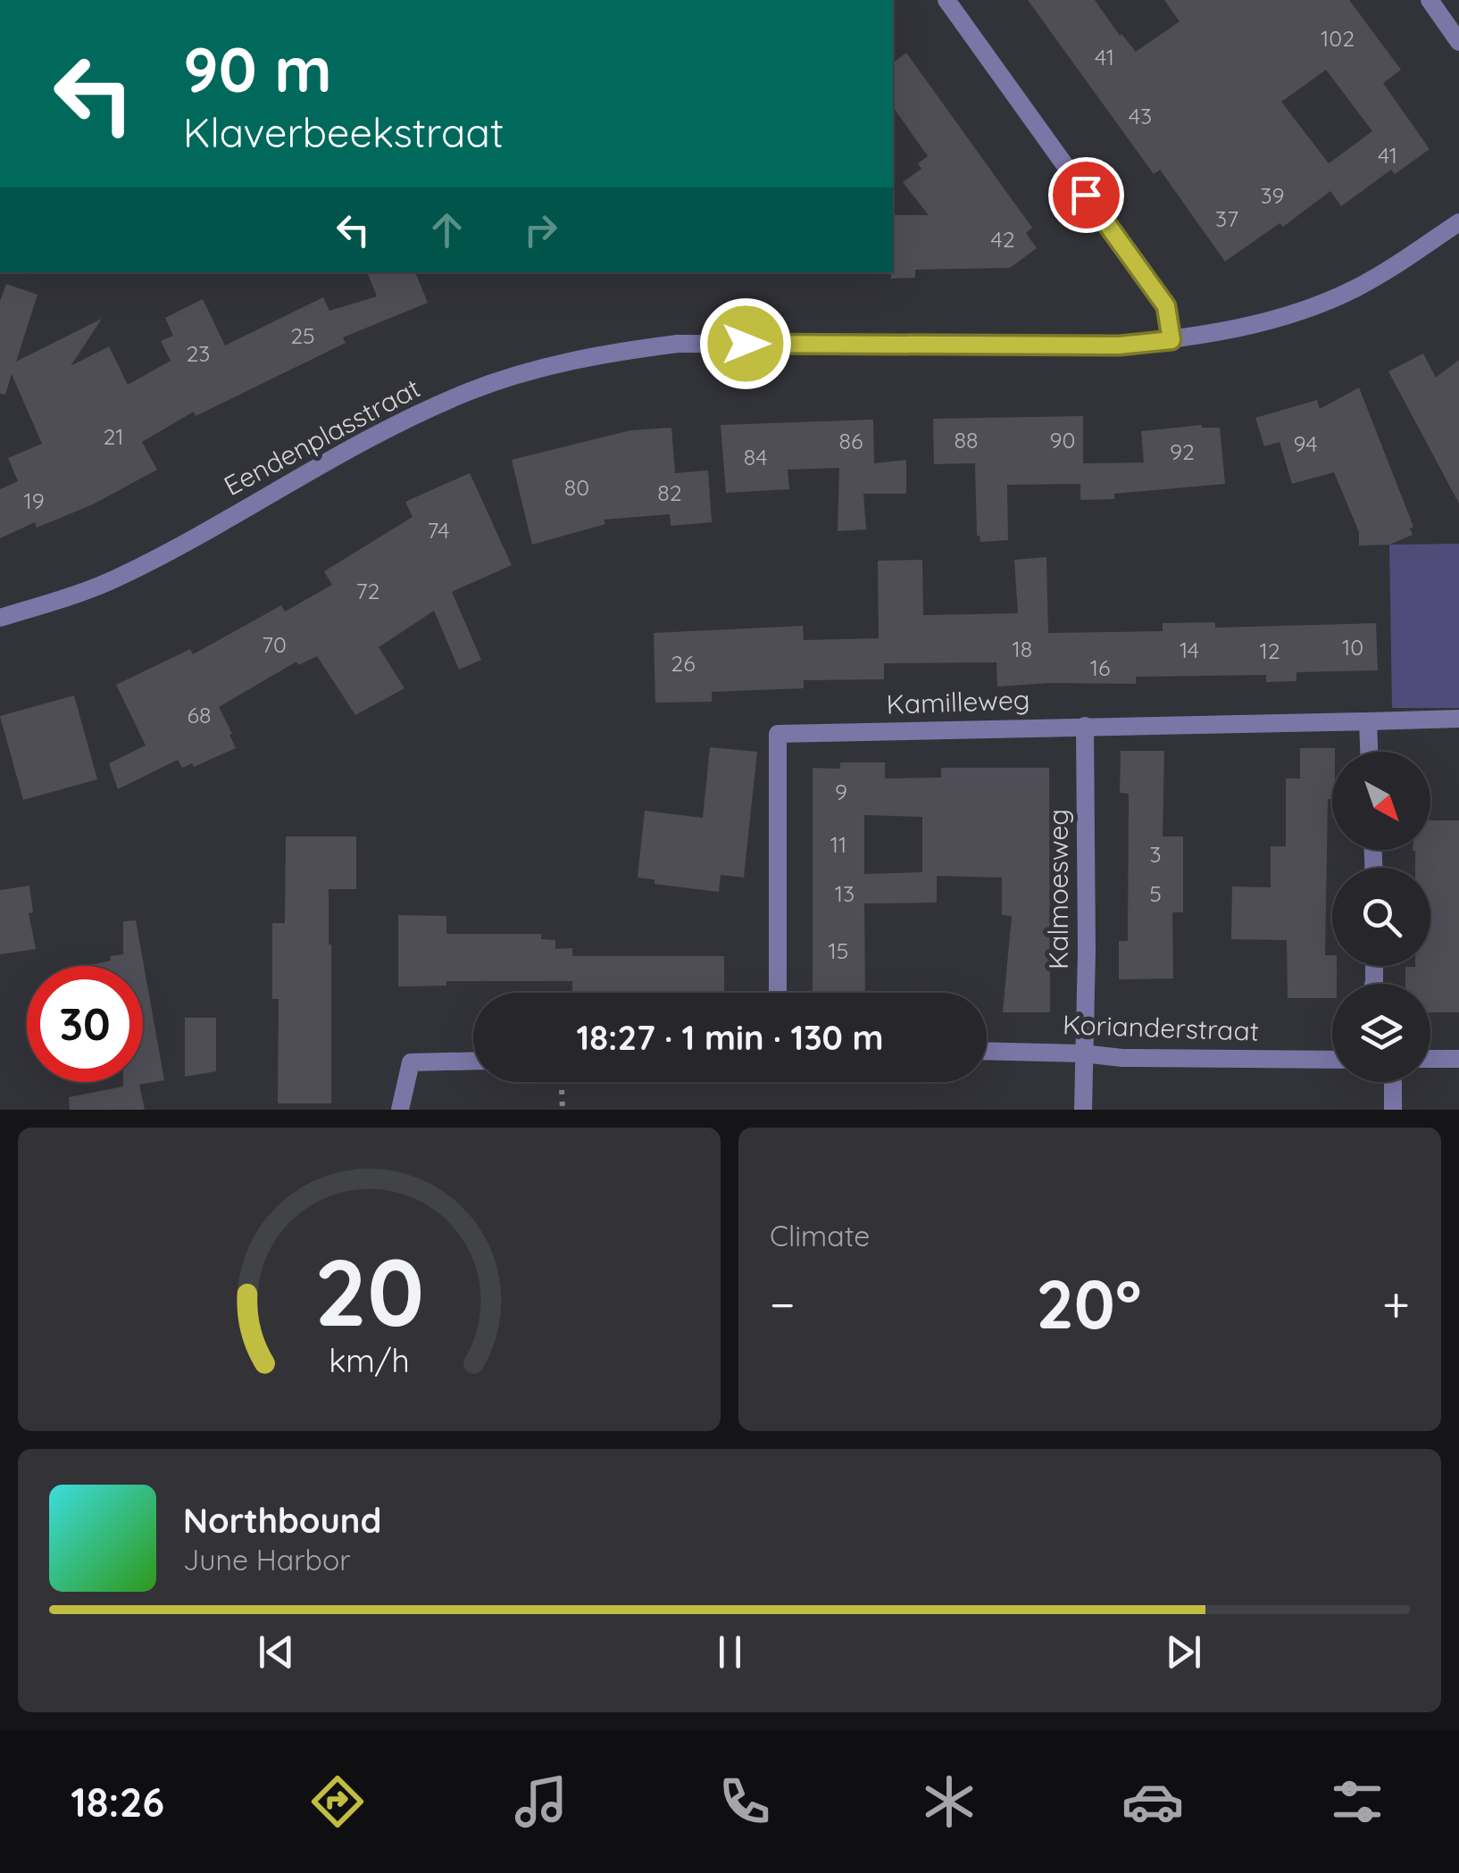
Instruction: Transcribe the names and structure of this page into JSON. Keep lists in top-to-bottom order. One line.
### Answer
{"streets":{"street":["Eendenplasstraat","Kamilleweg","Kalmoesweg","Korianderstraat"]},"crossings":[["Kamilleweg","Kalmoesweg"],["Kalmoesweg","Korianderstraat"]],"house_numbers":["102","41","43","41","39","37","42","25","23","21","88","90","86","94","92","84","80","82","19","74","72","70","10","18","14","12","26","16","68","9","11","3","13","5","15"],"north":"bottom right","page":{"turn":["90 m","Klaverbeekstraat"],"limit":"30","trip":"18:27 · 1 min · 130 m","tile":"Climate","heat":["−","20°","+"],"song":["Northbound","June Harbor"],"tabs":"18:26","gauge":["20","km/h"]}}
